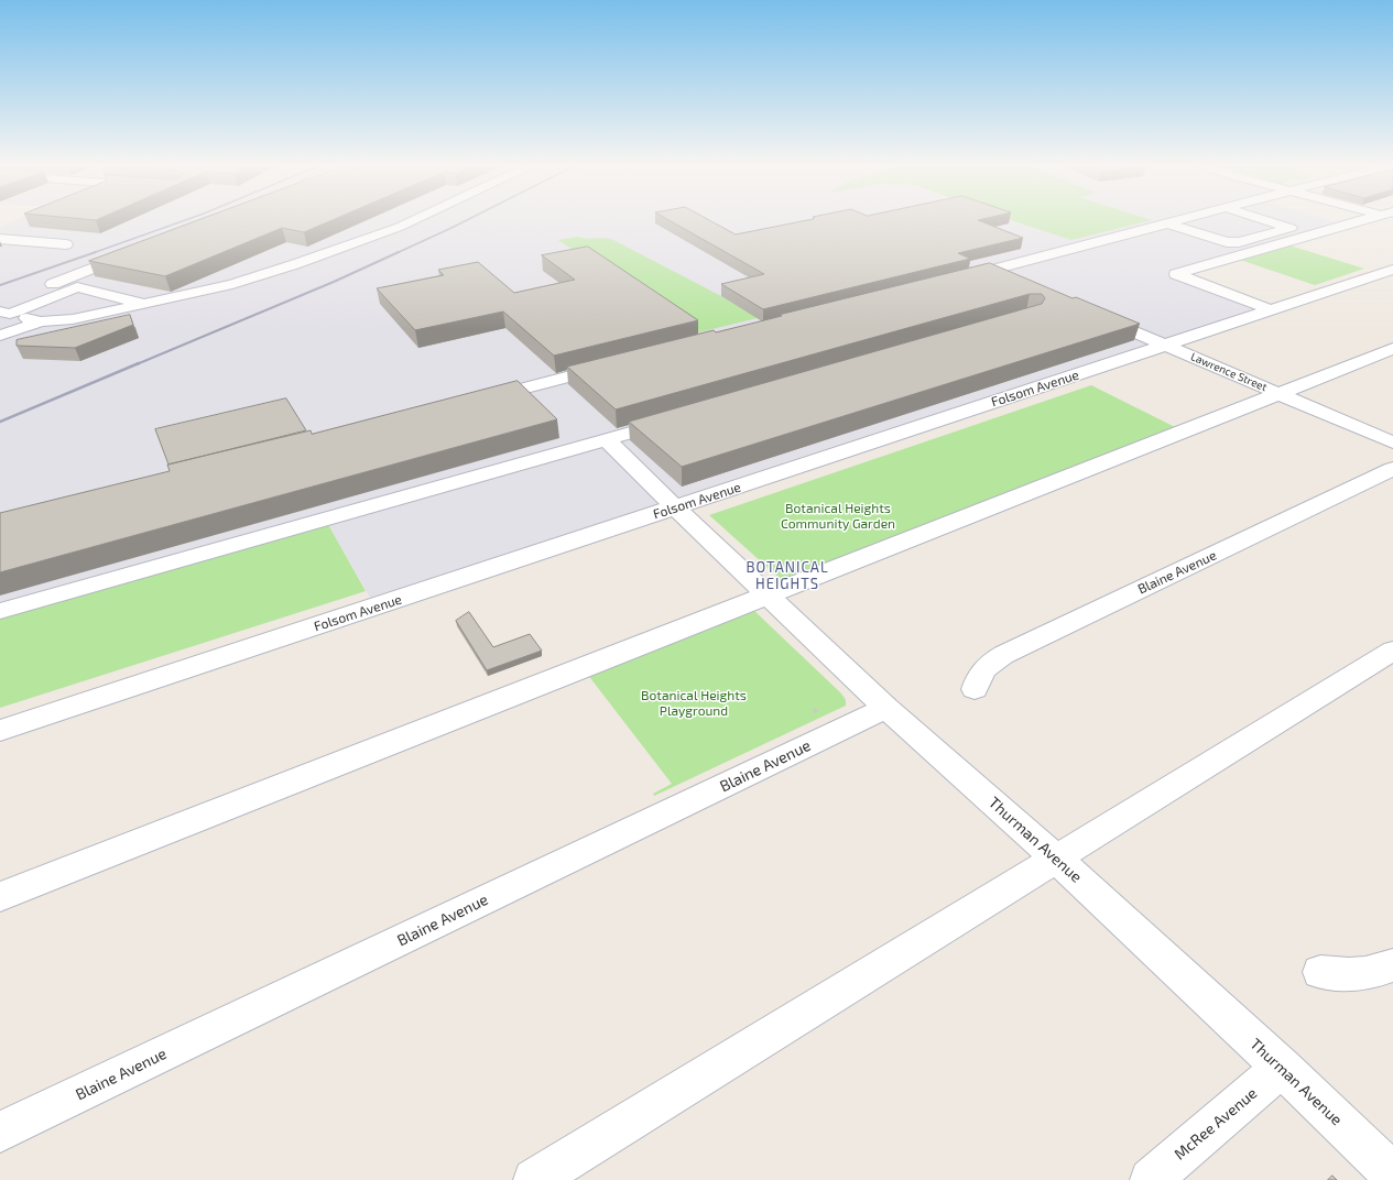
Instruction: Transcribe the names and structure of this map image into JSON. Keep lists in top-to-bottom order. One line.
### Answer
{"streets":{"street":["Lawrence Street","Folsom Avenue","Blaine Avenue","Thurman Avenue","McRee Avenue"]},"crossings":[["Lawrence Street","Folsom Avenue"],["Folsom Avenue","Thurman Avenue"],["Blaine Avenue","Thurman Avenue"],["Thurman Avenue","McRee Avenue"]],"districts":["BOTANICAL HEIGHTS"],"parks":["Botanical Heights Community Garden","Botanical Heights Playground"]}
